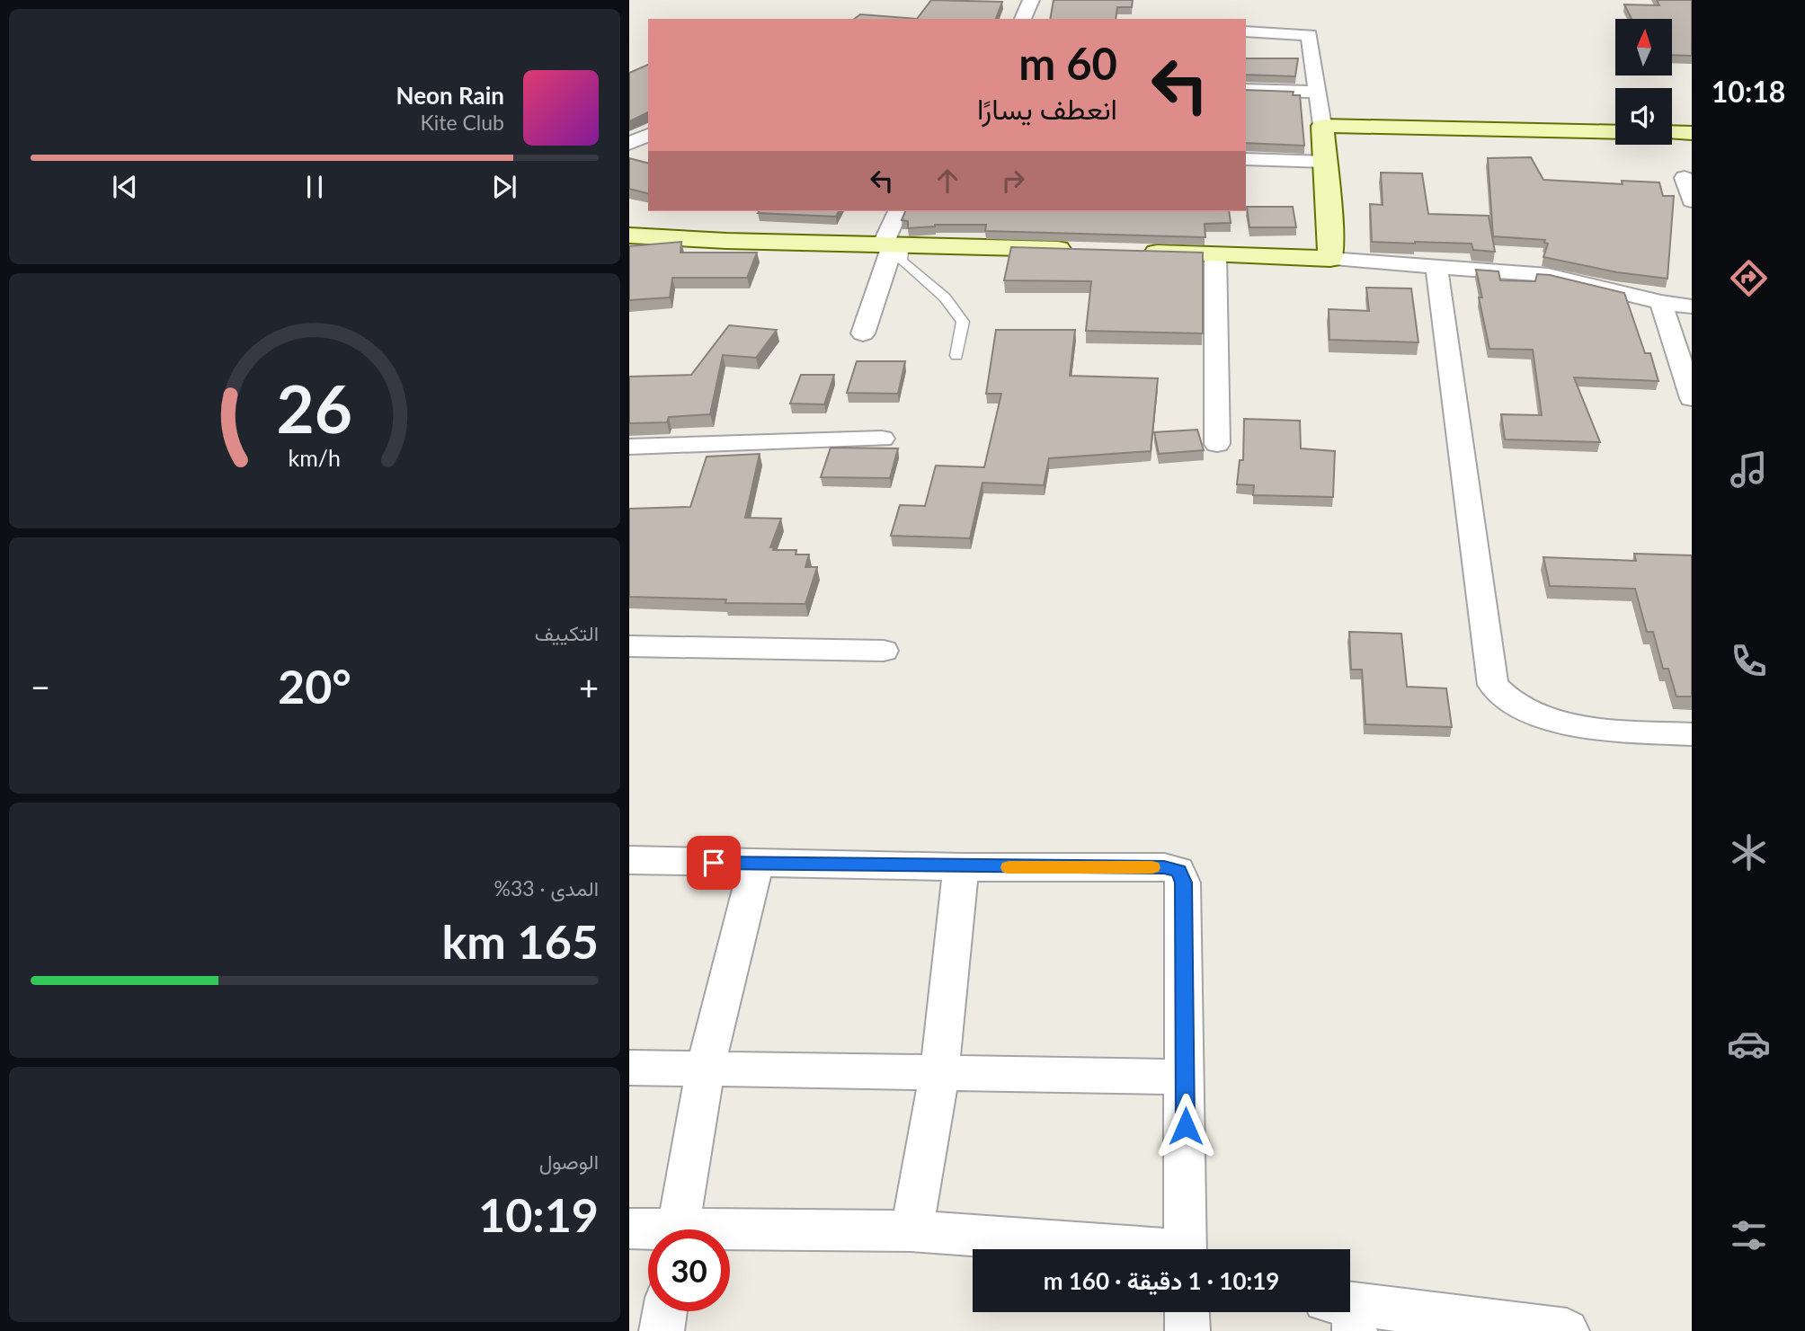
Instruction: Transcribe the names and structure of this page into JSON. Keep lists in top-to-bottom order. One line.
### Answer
{"north":"top","page":{"tabs":"10:18","turn":["60 m","انعطف يسارًا"],"song":["Neon Rain","Kite Club"],"tile":["التكييف",["المدى · 33%","165 km"],["الوصول","10:19"]],"heat":["−","20°","+"],"limit":"30","trip":"10:19 · 1 دقيقة · 160 m","gauge":["26","km/h"]}}
